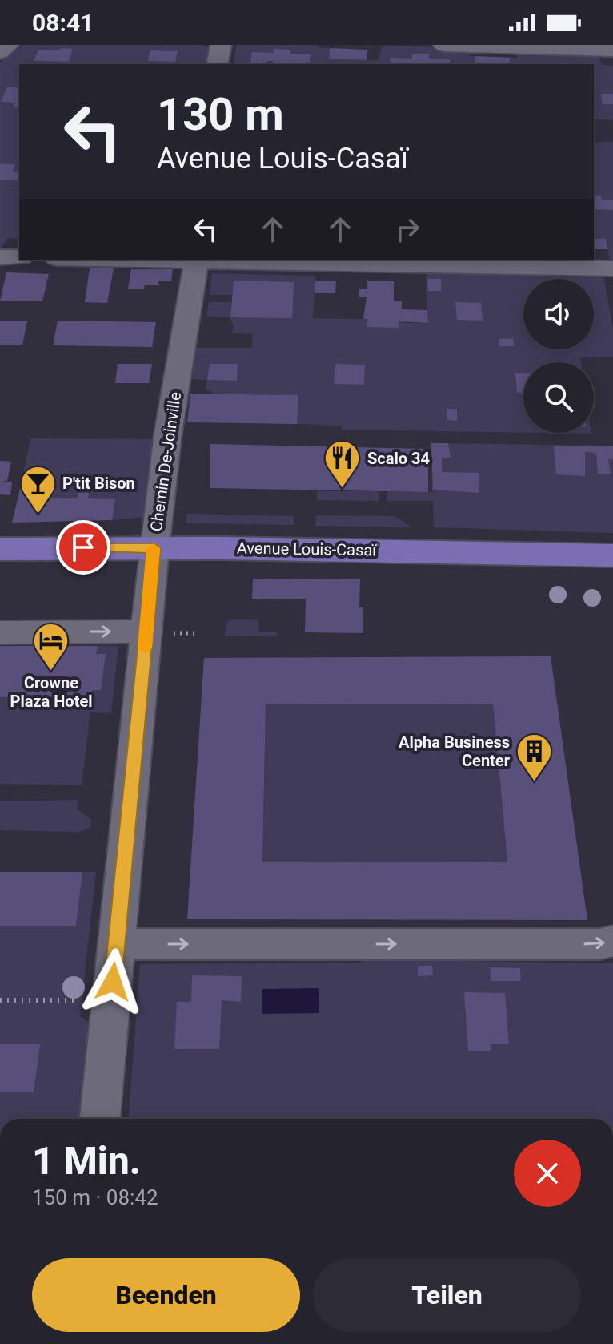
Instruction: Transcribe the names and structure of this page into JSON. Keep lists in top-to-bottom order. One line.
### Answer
{"streets":{"main road":["Avenue Louis-Casaï"],"street":["Chemin De-Joinville"]},"crossings":[["Chemin De-Joinville","Avenue Louis-Casaï"]],"places":{"restaurant":["Scalo 34"],"bar":["P'tit Bison"],"hotel":["Crowne Plaza Hotel"],"building":["Alpha Business Center"]},"page":{"status":"08:41","turn":["130 m","Avenue Louis-Casaï"],"heading":["1 Min.","150 m · 08:42"],"buttons":["Beenden","Teilen"]}}
